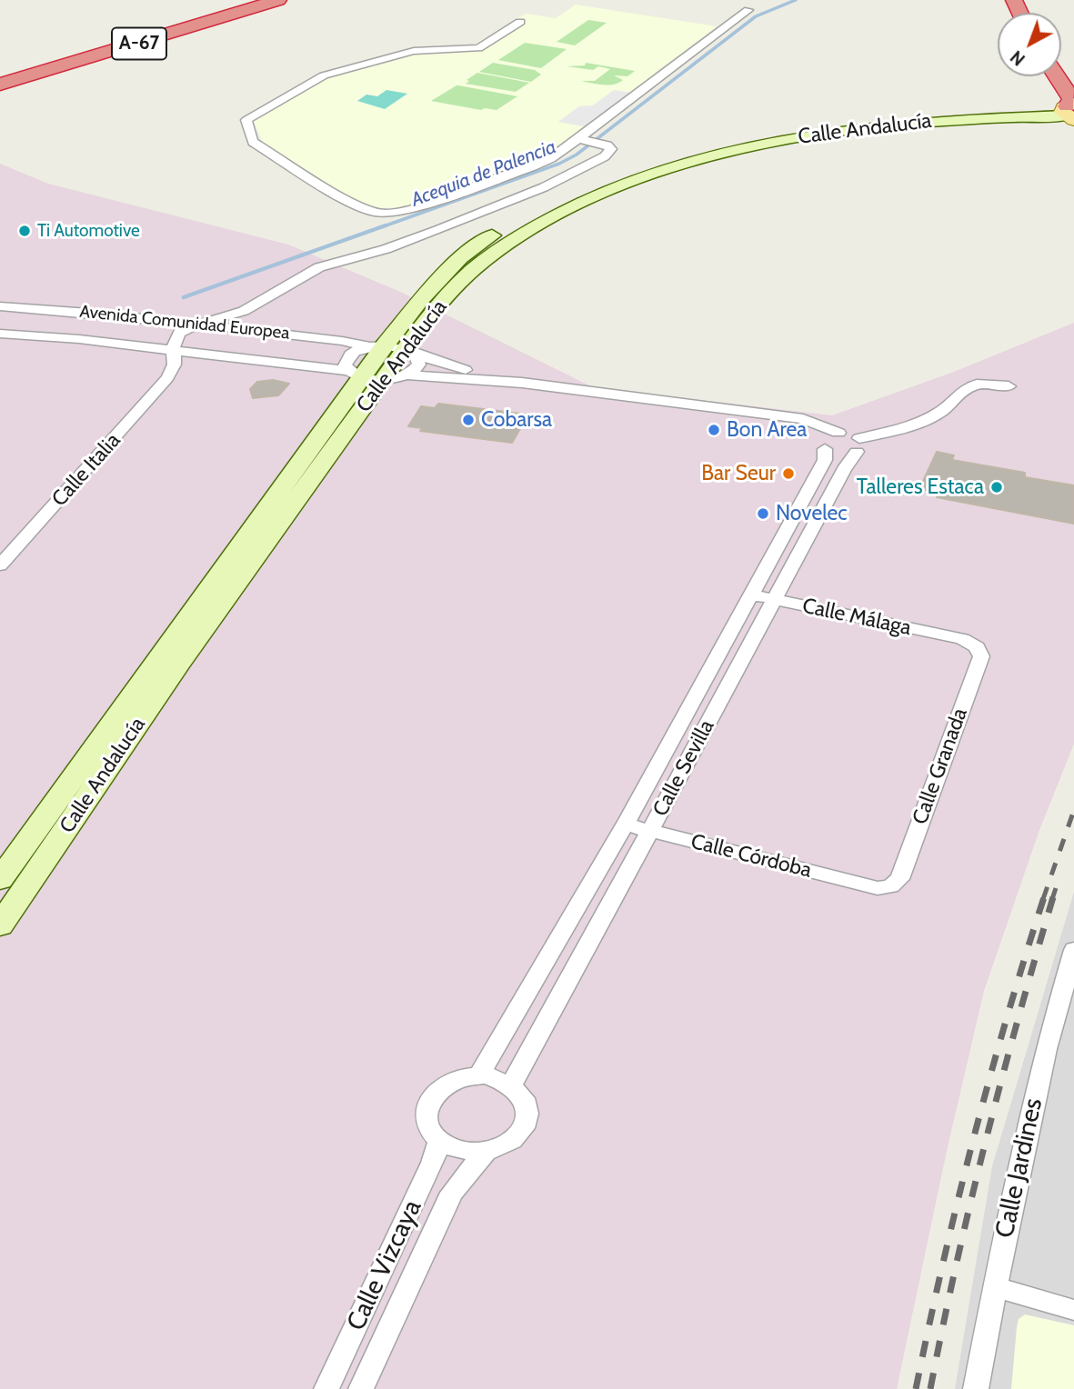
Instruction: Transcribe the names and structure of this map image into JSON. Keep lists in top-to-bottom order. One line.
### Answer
{"streets":{"highway":["A-67"],"main road":["Calle Andalucía"],"street":["Avenida Comunidad Europea","Calle Italia","Calle Málaga","Calle Granada","Calle Sevilla","Calle Córdoba","Calle Jardines","Calle Vizcaya"]},"crossings":[["Calle Andalucía","Avenida Comunidad Europea"],["Avenida Comunidad Europea","Calle Italia"],["Calle Málaga","Calle Granada"],["Calle Málaga","Calle Sevilla"],["Calle Granada","Calle Córdoba"],["Calle Sevilla","Calle Córdoba"],["Calle Sevilla","Calle Vizcaya"]],"water":["Acequia de Palencia"],"places":["Ti Automotive","Cobarsa","Bon Area","Bar Seur","Talleres Estaca","Novelec"],"north":"bottom left"}
